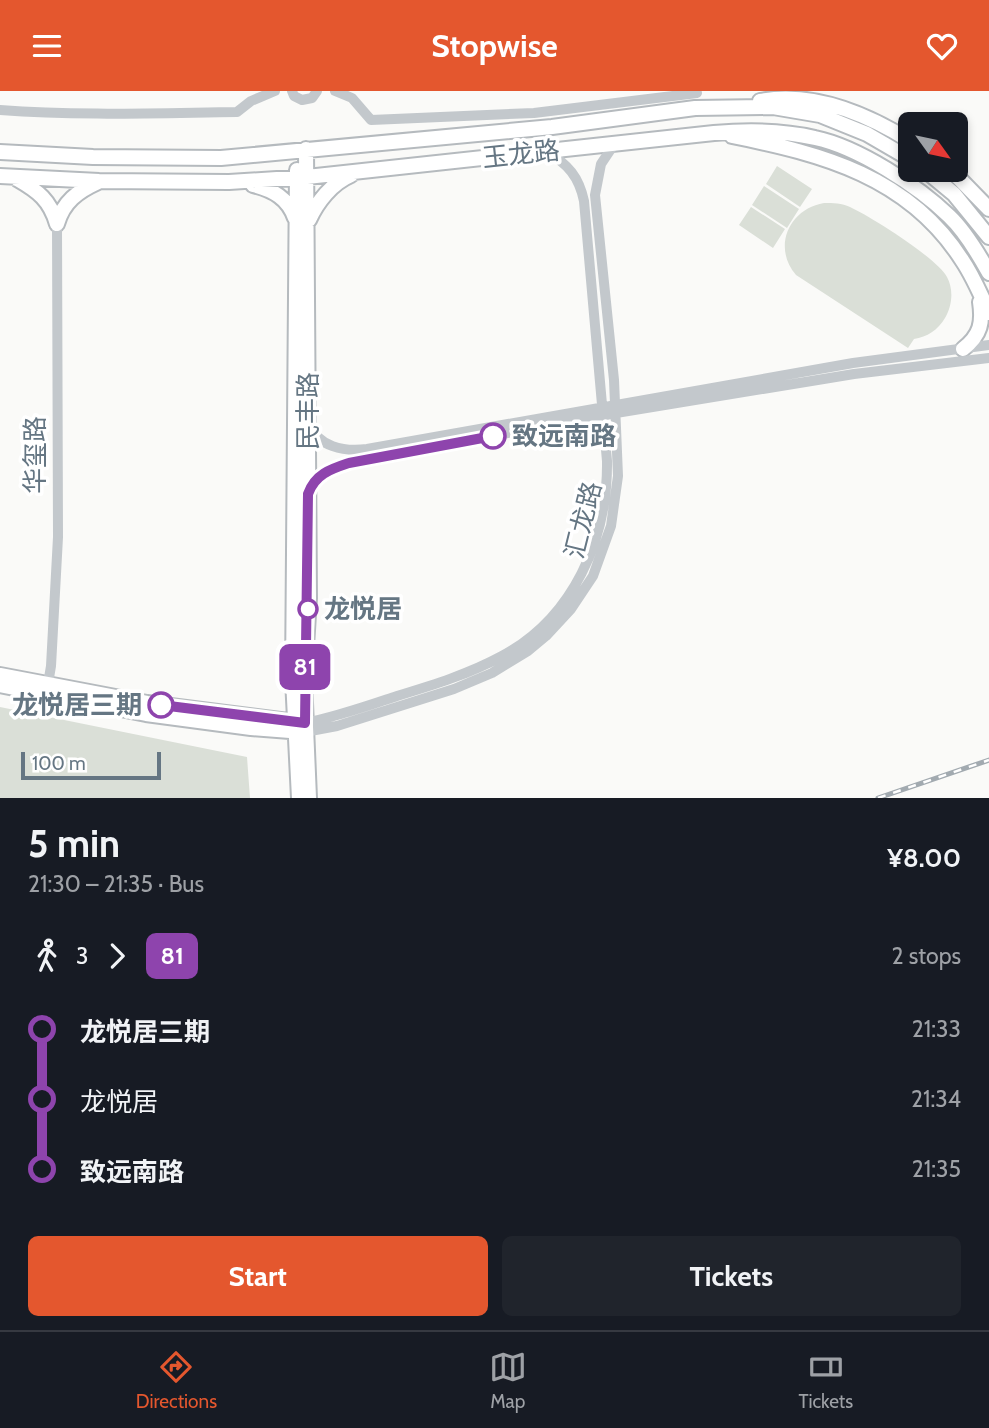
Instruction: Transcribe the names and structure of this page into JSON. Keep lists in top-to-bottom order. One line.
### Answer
{"streets":{"main road":["玉龙路","民丰路"],"street":["华玺路","汇龙路"]},"crossings":[["玉龙路","民丰路"],["玉龙路","汇龙路"],["民丰路","汇龙路"]],"places":["致远南路","龙悦居","龙悦居三期"],"lines":["bus line 81"],"scale_bar":"100 m","north":"bottom right","page":{"header":"Stopwise","on_map":"81","scale":"100 m","heading":["5 min","21:30 – 21:35 · Bus","¥8.00"],"legs":["3","81","2 stops"],"list":[{"name":"龙悦居三期","value":"21:33"},{"name":"龙悦居","value":"21:34"},{"name":"致远南路","value":"21:35"}],"buttons":["Start","Tickets"],"tabs":["Directions","Map","Tickets"]}}
